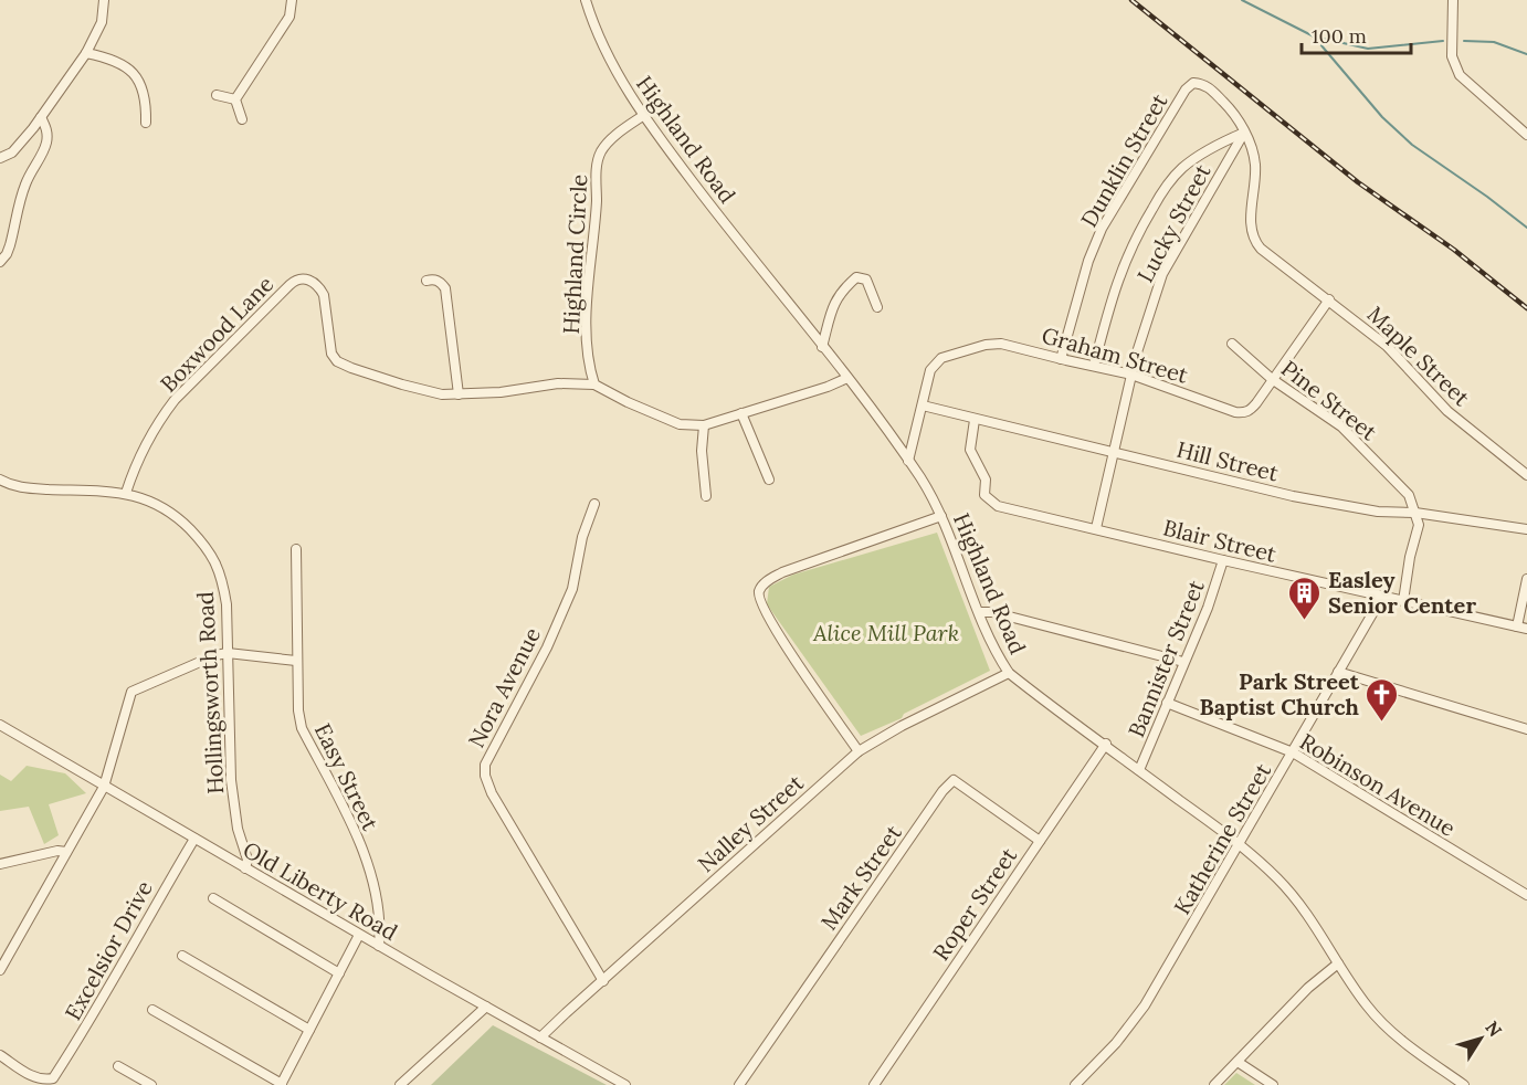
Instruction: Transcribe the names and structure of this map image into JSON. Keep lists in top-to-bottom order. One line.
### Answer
{"streets":{"street":["Highland Road","Dunklin Street","Lucky Street","Highland Circle","Boxwood Lane","Graham Street","Maple Street","Pine Street","Hill Street","Blair Street","Bannister Street","Nora Avenue","Hollingsworth Road","Easy Street","Robinson Avenue","Nalley Street","Katherine Street","Mark Street","Old Liberty Road","Roper Street","Excelsior Drive"]},"crossings":[["Highland Road","Highland Circle"],["Highland Road","Graham Street"],["Highland Road","Bannister Street"],["Highland Road","Nalley Street"],["Highland Road","Katherine Street"],["Highland Road","Roper Street"],["Dunklin Street","Lucky Street"],["Dunklin Street","Graham Street"],["Dunklin Street","Maple Street"],["Lucky Street","Graham Street"],["Lucky Street","Hill Street"],["Lucky Street","Blair Street"],["Highland Circle","Boxwood Lane"],["Boxwood Lane","Hollingsworth Road"],["Graham Street","Maple Street"],["Graham Street","Pine Street"],["Graham Street","Hill Street"],["Pine Street","Hill Street"],["Hill Street","Blair Street"],["Blair Street","Bannister Street"],["Blair Street","Katherine Street"],["Bannister Street","Robinson Avenue"],["Nora Avenue","Nalley Street"],["Hollingsworth Road","Old Liberty Road"],["Easy Street","Old Liberty Road"],["Robinson Avenue","Katherine Street"],["Nalley Street","Old Liberty Road"],["Mark Street","Roper Street"],["Old Liberty Road","Excelsior Drive"]],"parks":["Alice Mill Park"],"places":{"building":["Easley Senior Center"],"church":["Park Street Baptist Church"]},"scale_bar":"100 m","north":"top right"}
